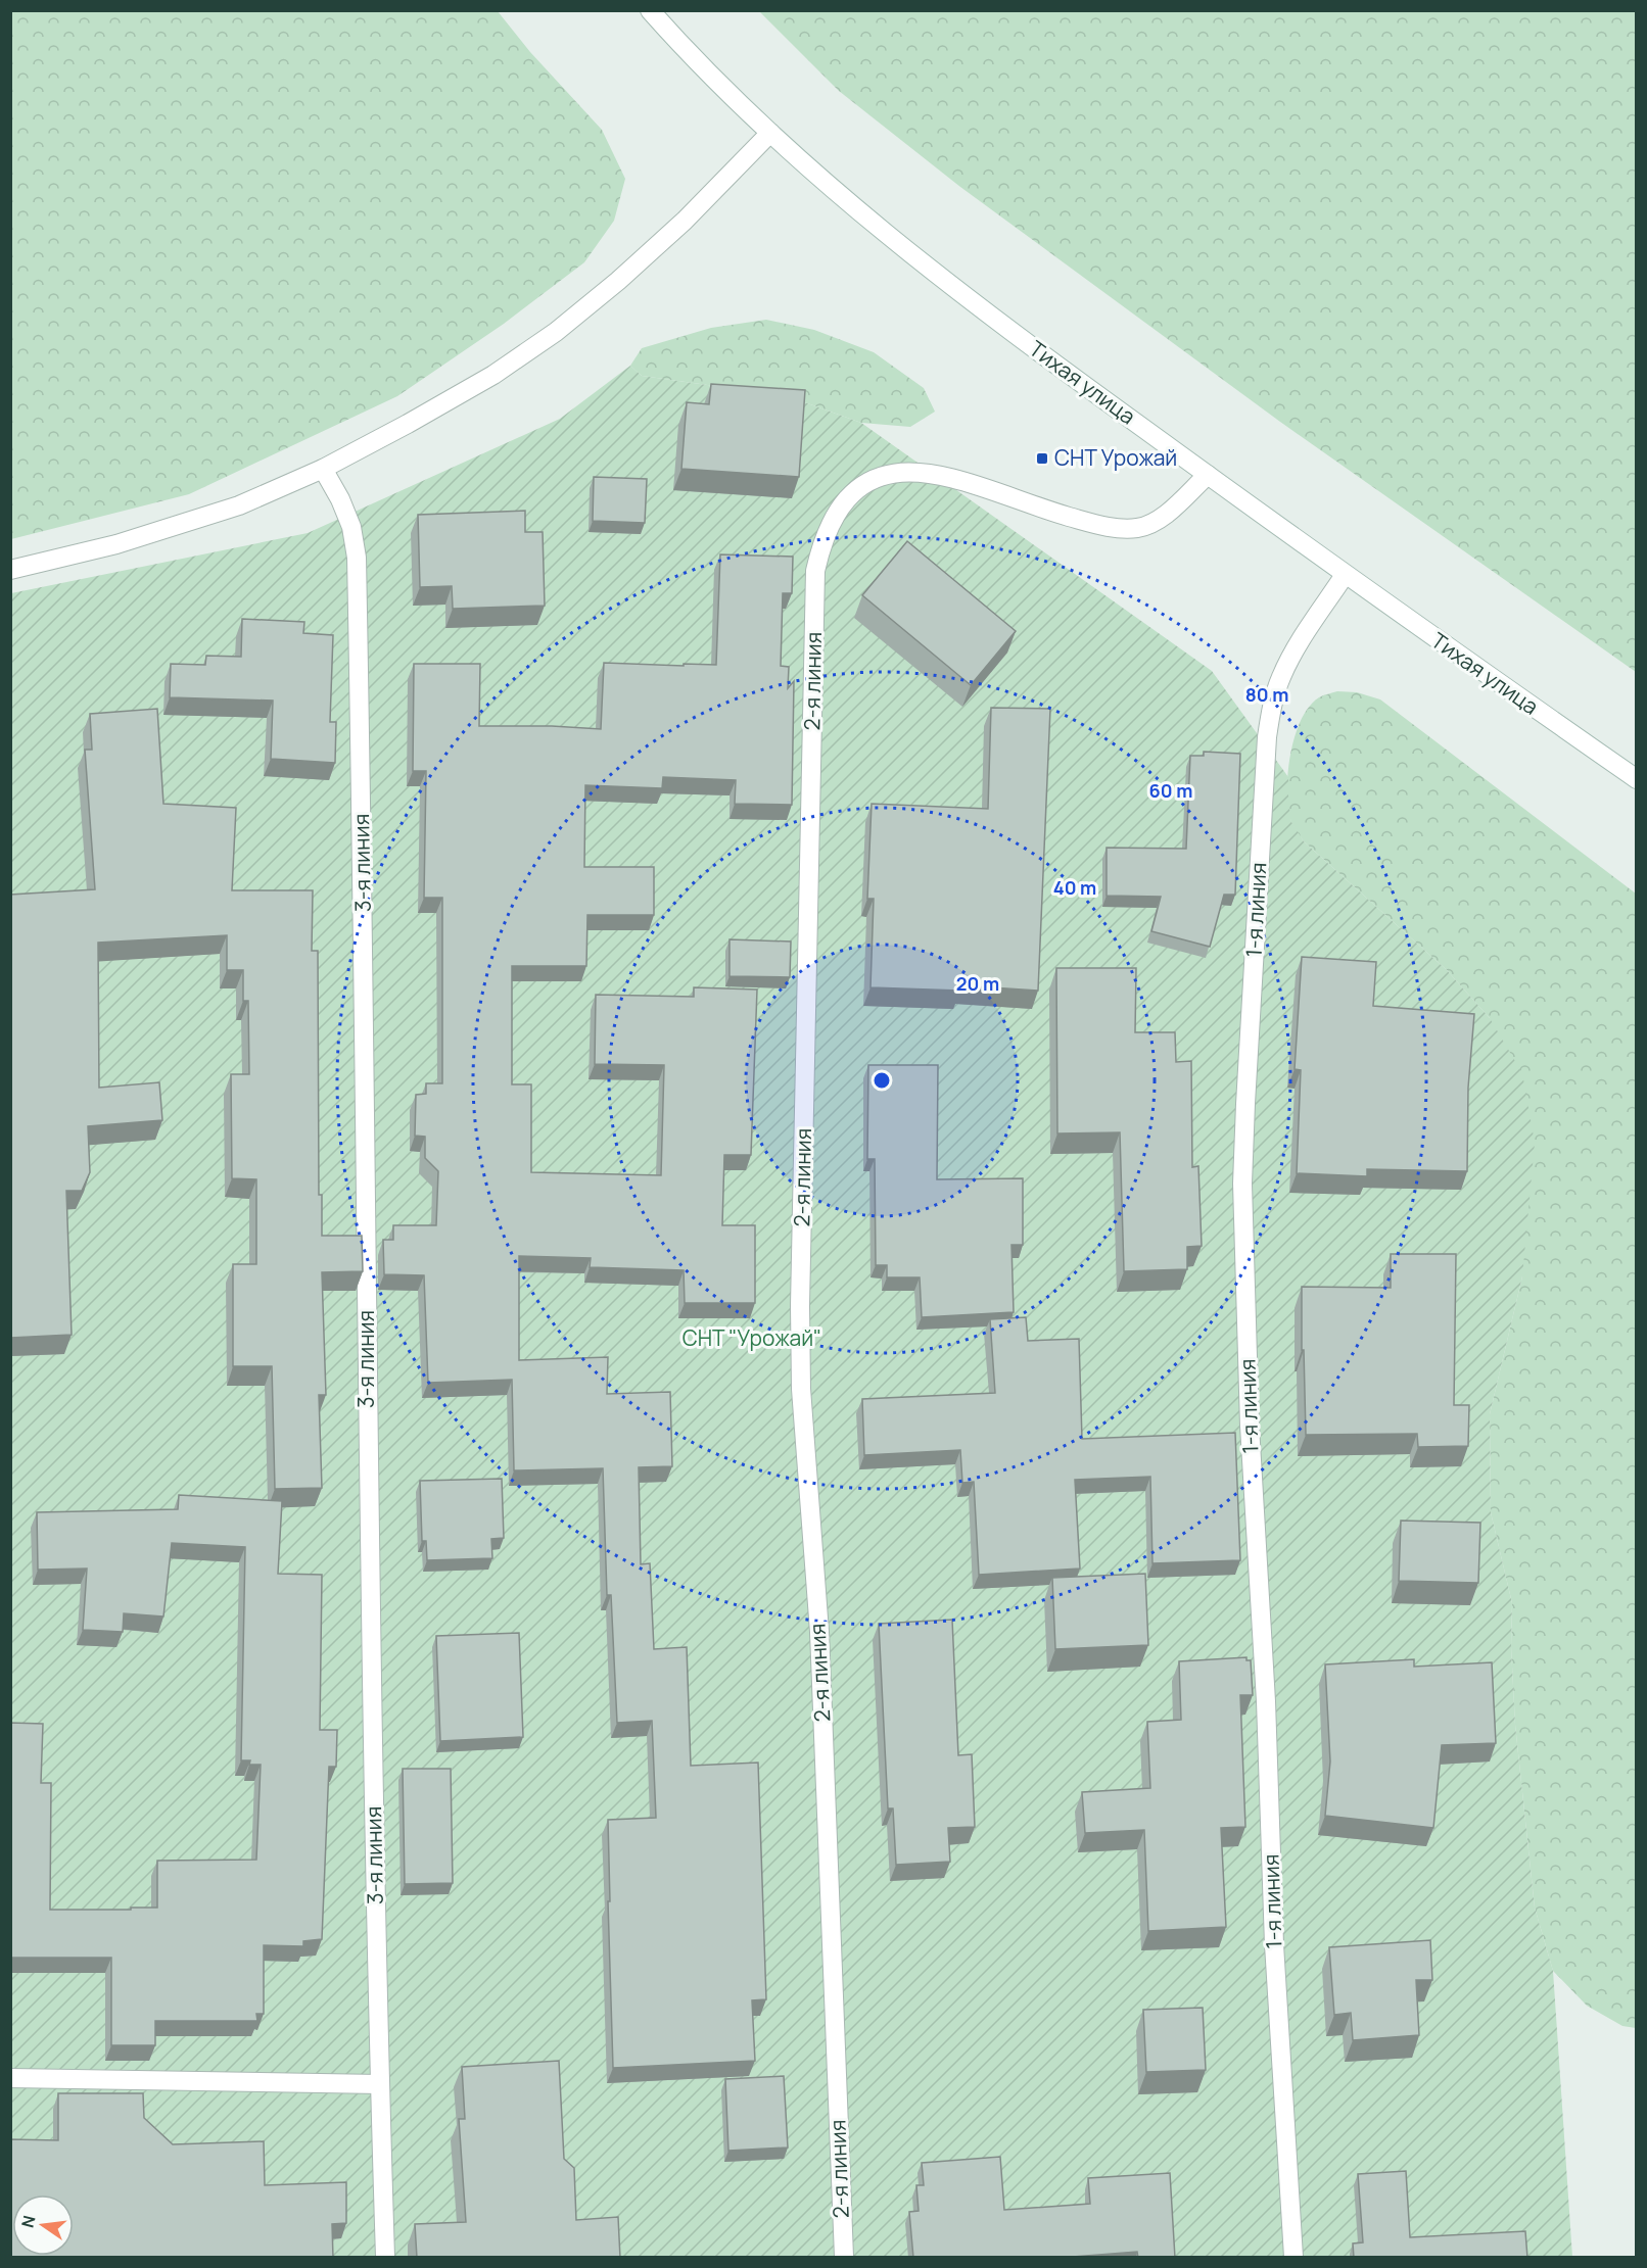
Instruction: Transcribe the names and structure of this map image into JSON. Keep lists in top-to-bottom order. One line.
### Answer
{"streets":{"street":["Тихая улица","2-я линия","3-я линия","1-я линия"]},"crossings":[["Тихая улица","2-я линия"],["Тихая улица","1-я линия"]],"parks":["СНТ \"Урожай\""],"places":{"transit":["СНТ Урожай"]},"north":"left","rings":["80 m","60 m","40 m","20 m"]}
